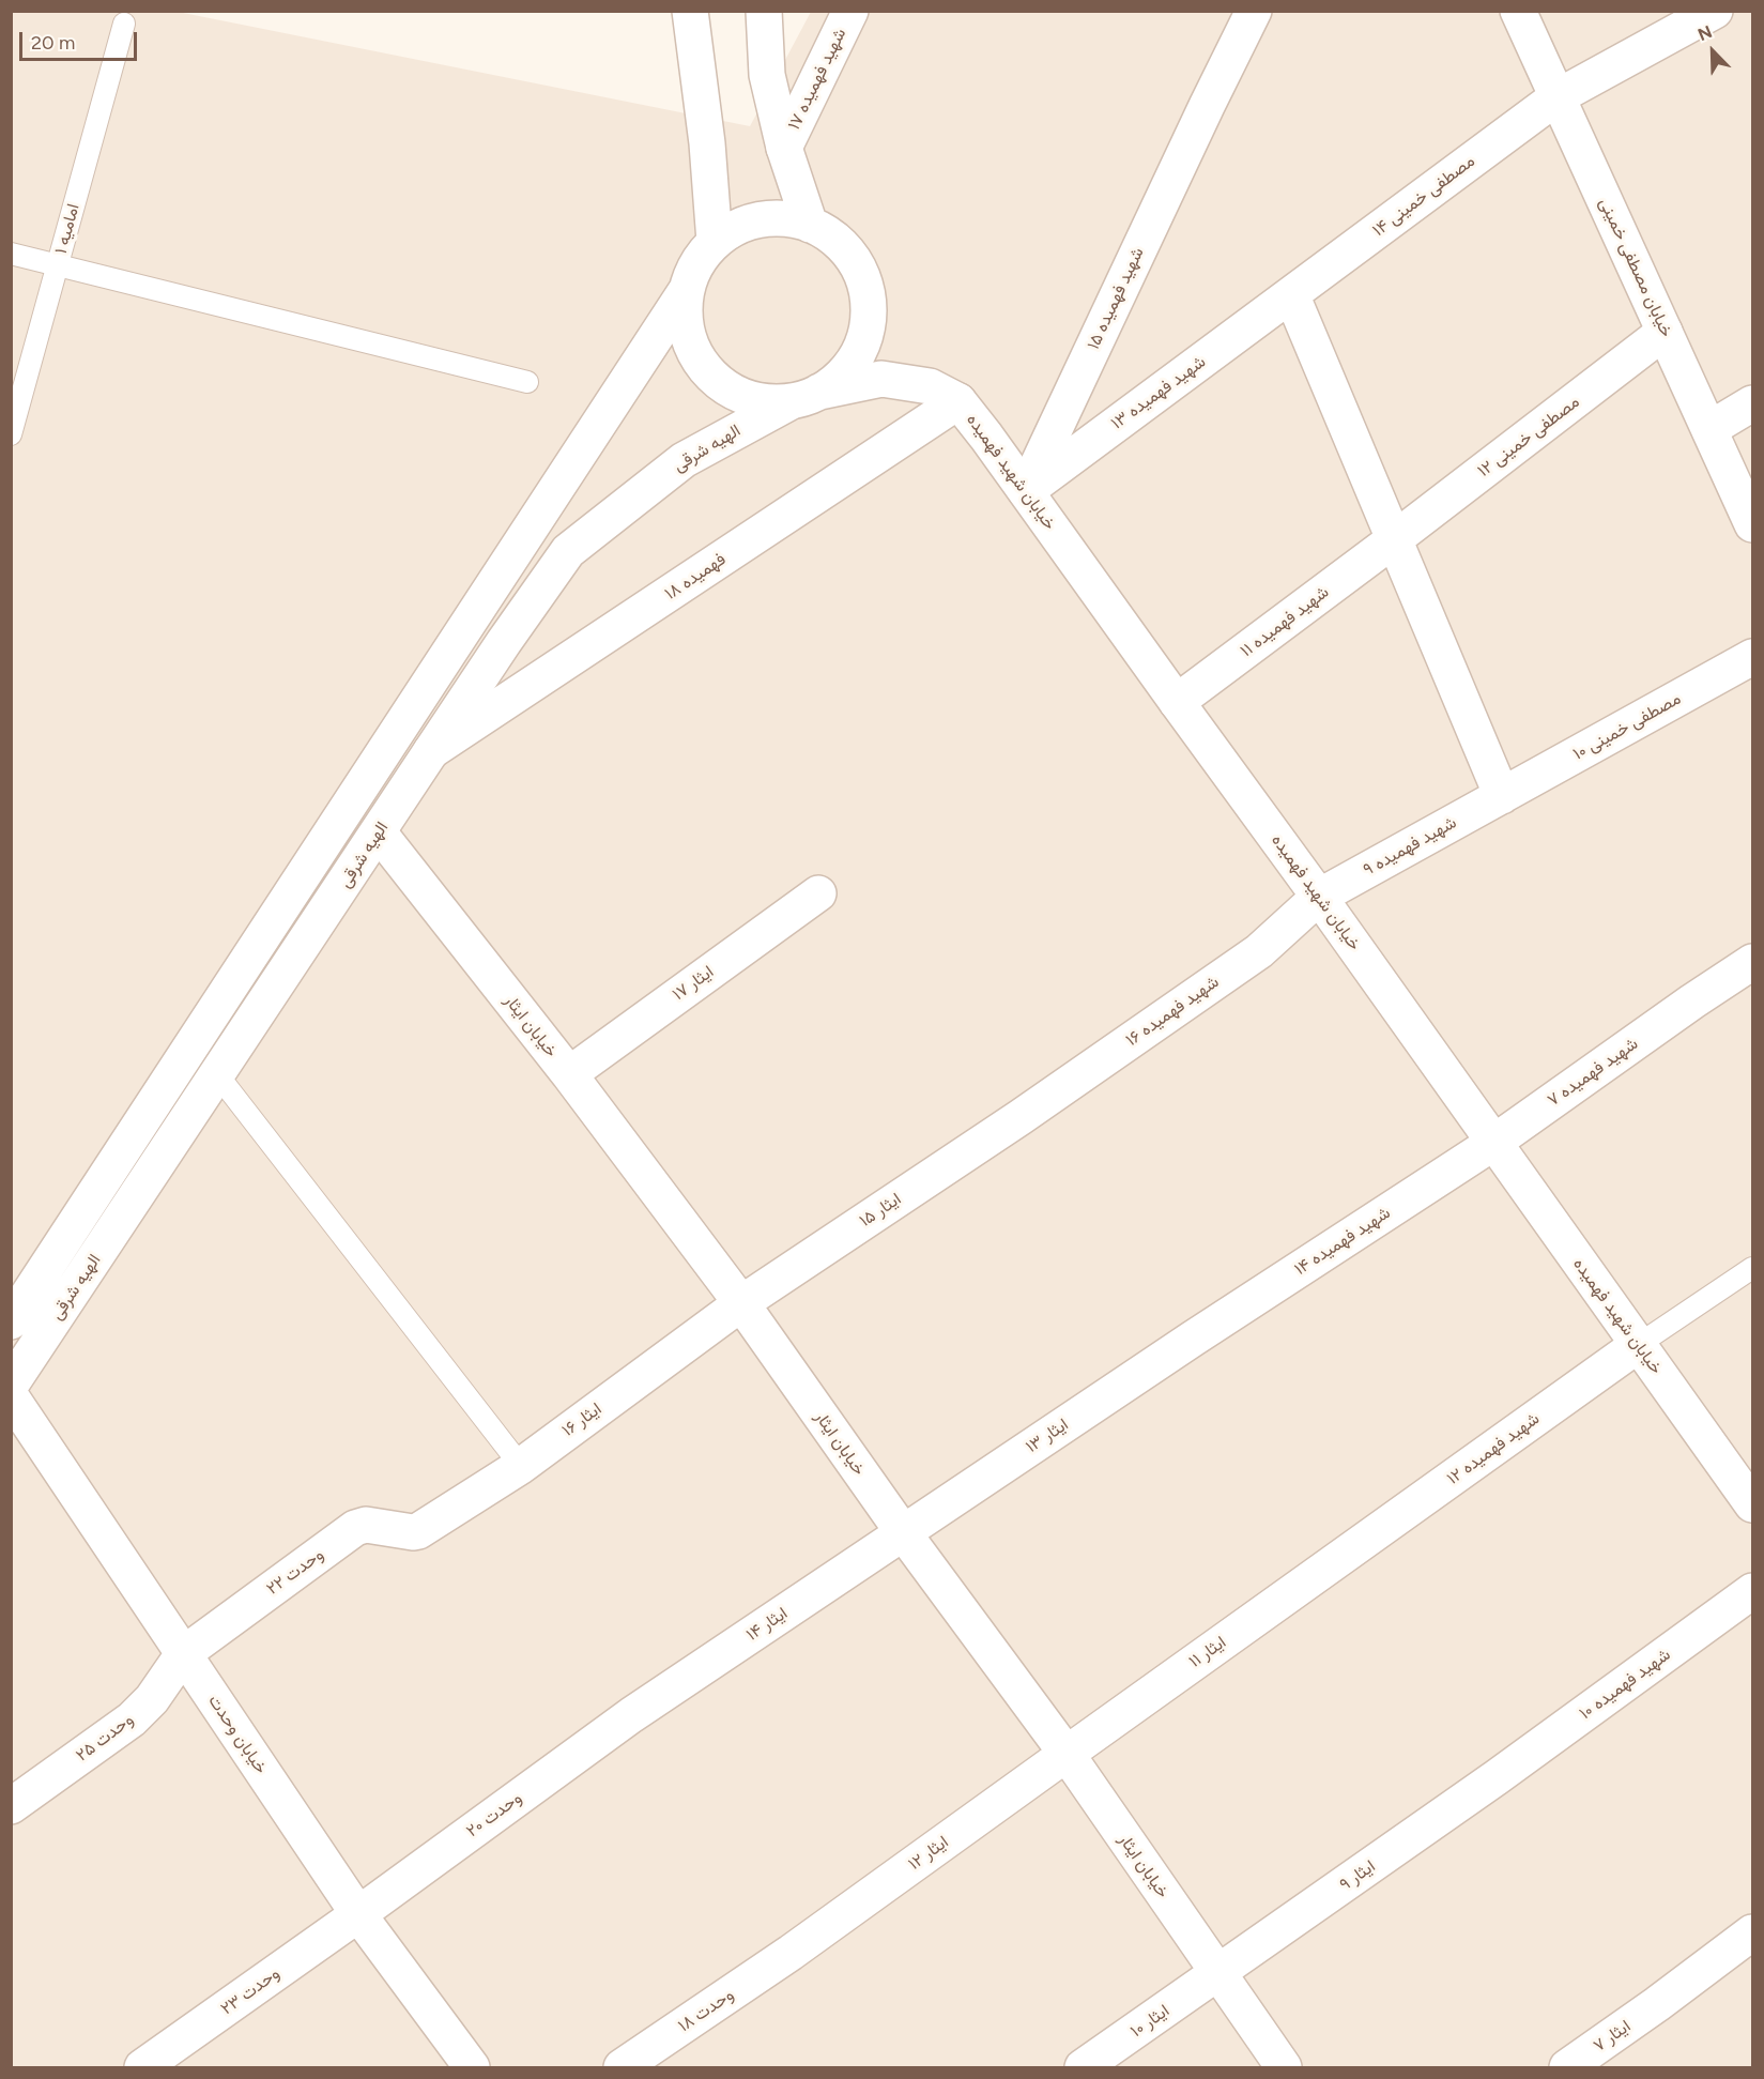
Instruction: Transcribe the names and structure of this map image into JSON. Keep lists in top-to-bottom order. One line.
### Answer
{"streets":{"street":["شهید فهمیده ۱۷","مصطفی خمینی ۱۴","خیابان مصطفی خمینی","شهید فهمیده ۱۵","شهید فهمیده ۱۳","مصطفی خمینی ۱۲","الهیه شرقی","خیابان شهید فهمیده","فهمیده ۱۸","شهید فهمیده ۱۱","مصطفی خمینی ۱۰","شهید فهمیده ۹","ایثار ۱۷","شهید فهمیده ۱۶","خیابان ایثار","شهید فهمیده ۷","ایثار ۱۵","شهید فهمیده ۱۴","ایثار ۱۶","ایثار ۱۳","شهید فهمیده ۱۲","وحدت ۲۲","ایثار ۱۴","ایثار ۱۱","شهید فهمیده ۱۰","خیابان وحدت","وحدت ۲۵","وحدت ۲۰","ایثار ۱۲","ایثار ۹","وحدت ۲۳","وحدت ۱۸","ایثار ۱۰","ایثار ۷"],"lane":["امامیه ۱"]},"crossings":[["مصطفی خمینی ۱۴","خیابان مصطفی خمینی"],["مصطفی خمینی ۱۴","شهید فهمیده ۱۳"],["خیابان مصطفی خمینی","مصطفی خمینی ۱۲"],["شهید فهمیده ۱۵","شهید فهمیده ۱۳"],["شهید فهمیده ۱۵","خیابان شهید فهمیده"],["شهید فهمیده ۱۳","خیابان شهید فهمیده"],["مصطفی خمینی ۱۲","شهید فهمیده ۱۱"],["الهیه شرقی","خیابان شهید فهمیده"],["الهیه شرقی","فهمیده ۱۸"],["الهیه شرقی","خیابان ایثار"],["خیابان شهید فهمیده","فهمیده ۱۸"],["خیابان شهید فهمیده","شهید فهمیده ۱۱"],["خیابان شهید فهمیده","شهید فهمیده ۹"],["خیابان شهید فهمیده","شهید فهمیده ۱۶"],["خیابان شهید فهمیده","شهید فهمیده ۷"],["خیابان شهید فهمیده","شهید فهمیده ۱۴"],["خیابان شهید فهمیده","شهید فهمیده ۱۲"],["مصطفی خمینی ۱۰","شهید فهمیده ۹"],["شهید فهمیده ۹","شهید فهمیده ۱۶"],["ایثار ۱۷","خیابان ایثار"],["شهید فهمیده ۱۶","ایثار ۱۵"],["خیابان ایثار","ایثار ۱۵"],["خیابان ایثار","ایثار ۱۶"],["خیابان ایثار","ایثار ۱۳"],["خیابان ایثار","ایثار ۱۴"],["خیابان ایثار","ایثار ۱۱"],["خیابان ایثار","ایثار ۱۲"],["خیابان ایثار","ایثار ۹"],["خیابان ایثار","ایثار ۱۰"],["شهید فهمیده ۷","شهید فهمیده ۱۴"],["ایثار ۱۵","ایثار ۱۶"],["شهید فهمیده ۱۴","ایثار ۱۳"],["ایثار ۱۶","وحدت ۲۲"],["ایثار ۱۳","ایثار ۱۴"],["شهید فهمیده ۱۲","ایثار ۱۱"],["وحدت ۲۲","خیابان وحدت"],["وحدت ۲۲","وحدت ۲۵"],["ایثار ۱۴","وحدت ۲۰"],["ایثار ۱۱","ایثار ۱۲"],["شهید فهمیده ۱۰","ایثار ۹"],["خیابان وحدت","وحدت ۲۵"],["خیابان وحدت","وحدت ۲۰"],["خیابان وحدت","وحدت ۲۳"],["وحدت ۲۰","وحدت ۲۳"],["ایثار ۱۲","وحدت ۱۸"],["ایثار ۹","ایثار ۱۰"]],"scale_bar":"20 m","north":"top left"}
